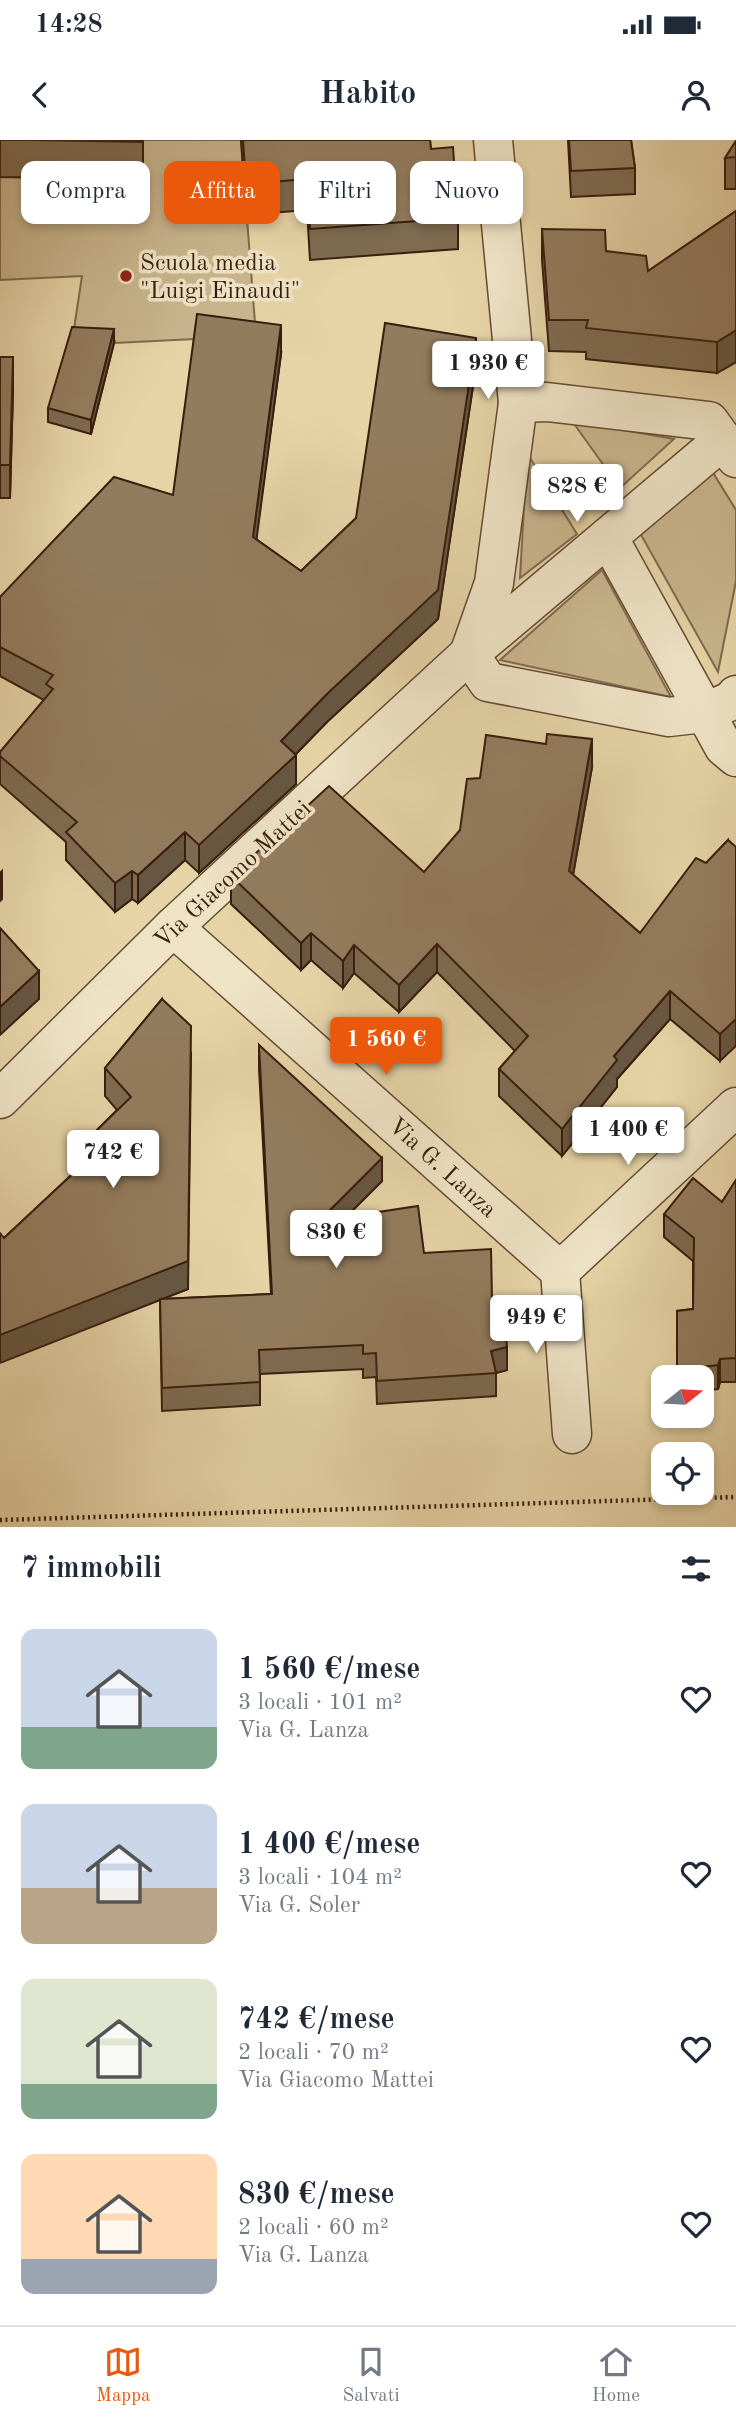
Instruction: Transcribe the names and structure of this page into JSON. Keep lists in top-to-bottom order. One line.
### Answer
{"streets":{"street":["Via Giacomo Mattei","Via G. Lanza"]},"crossings":[["Via Giacomo Mattei","Via G. Lanza"]],"places":["Scuola media \"Luigi Einaudi\""],"north":"right","page":{"status":"14:28","header":"Habito","chip":["Compra","Affitta","Filtri","Nuovo"],"price":["1 930 €","828 €","1 560 €","1 400 €","742 €","830 €","949 €"],"heading":"7 immobili","list":[{"name":"1 560 €/mese","note":"3 locali · 101 m² · Via G. Lanza"},{"name":"1 400 €/mese","note":"3 locali · 104 m² · Via G. Soler"},{"name":"742 €/mese","note":"2 locali · 70 m² · Via Giacomo Mattei"},{"name":"830 €/mese","note":"2 locali · 60 m² · Via G. Lanza"}],"tabs":["Mappa","Salvati","Home"]}}
